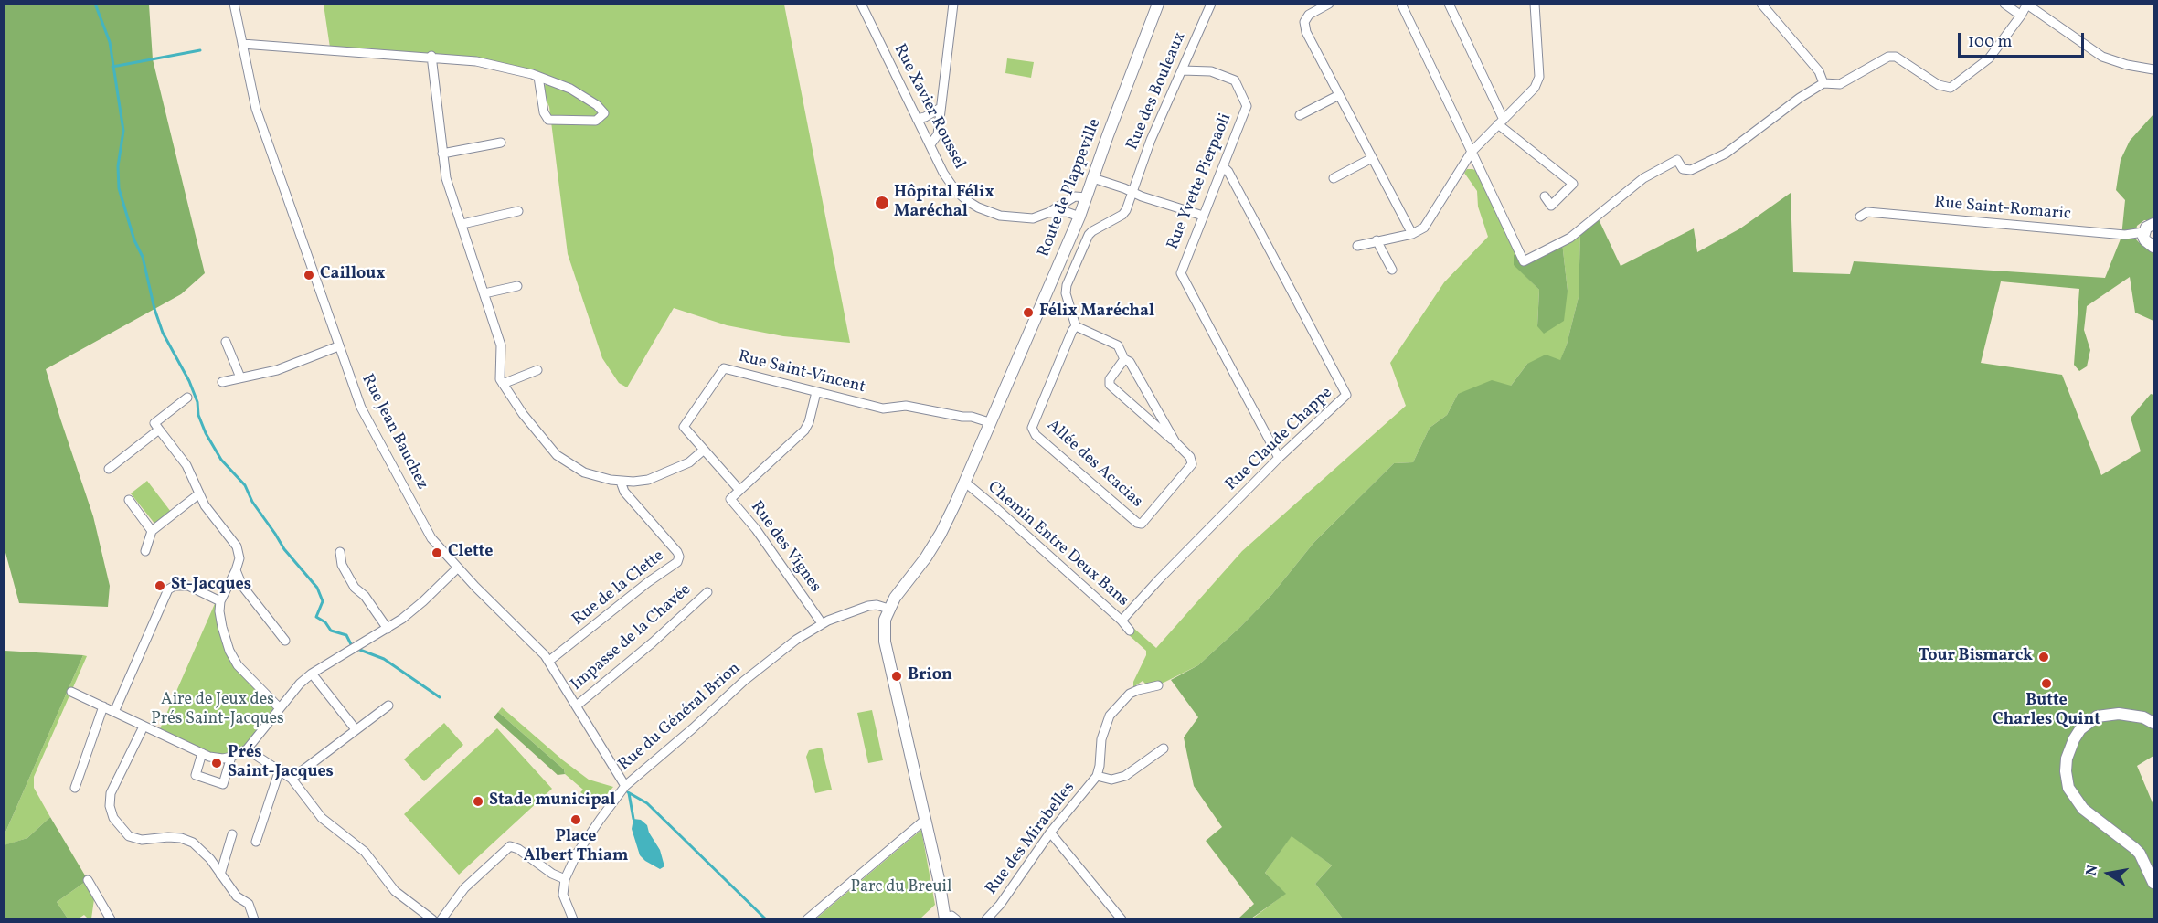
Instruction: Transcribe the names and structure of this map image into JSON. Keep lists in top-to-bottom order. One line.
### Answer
{"streets":{"street":["Rue des Bouleaux","Rue Xavier Roussel","Rue Yvette Pierpaoli","Route de Plappeville","Rue Saint-Romaric","Rue Saint-Vincent","Rue Jean Bauchez","Rue Claude Chappe","Allée des Acacias","Chemin Entre Deux Bans","Rue des Vignes","Rue de la Clette","Impasse de la Chavée","Rue du Général Brion","Rue des Mirabelles"]},"crossings":[["Rue des Bouleaux","Rue Yvette Pierpaoli"],["Rue Xavier Roussel","Route de Plappeville"],["Rue Yvette Pierpaoli","Rue Claude Chappe"],["Route de Plappeville","Rue Saint-Vincent"],["Route de Plappeville","Chemin Entre Deux Bans"],["Route de Plappeville","Rue du Général Brion"],["Rue Saint-Vincent","Rue des Vignes"],["Rue Jean Bauchez","Rue de la Clette"],["Rue Jean Bauchez","Impasse de la Chavée"],["Rue Jean Bauchez","Rue du Général Brion"],["Rue Claude Chappe","Chemin Entre Deux Bans"],["Rue des Vignes","Rue du Général Brion"]],"parks":["Aire de Jeux des Prés Saint-Jacques","Parc du Breuil"],"places":["Hôpital Félix Maréchal","Cailloux","Félix Maréchal","Clette","St-Jacques","Tour Bismarck","Brion","Butte Charles Quint","Prés Saint-Jacques","Stade municipal","Place Albert Thiam"],"scale_bar":"100 m","north":"left"}
